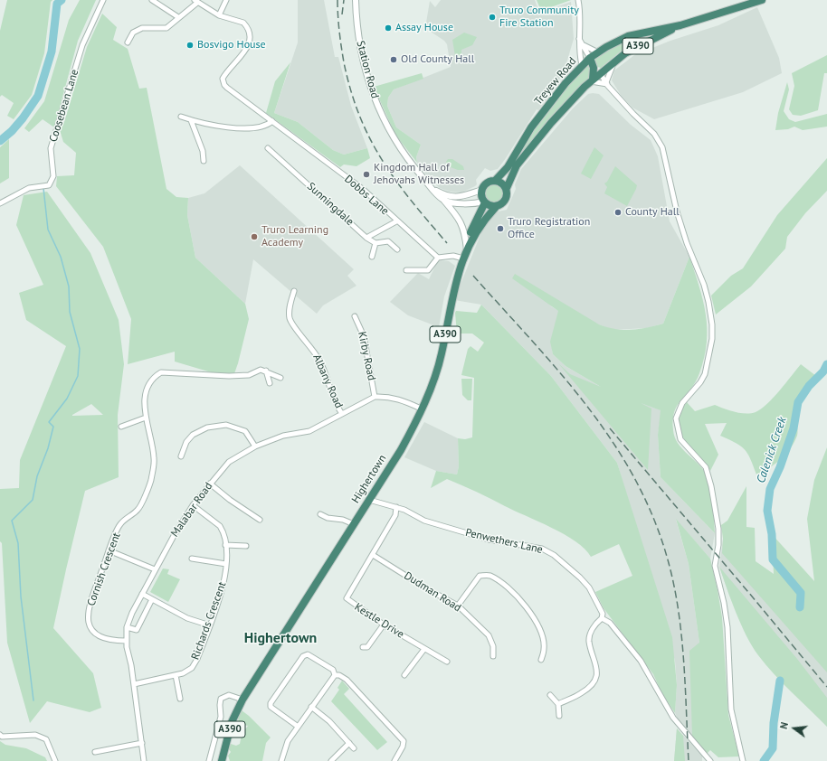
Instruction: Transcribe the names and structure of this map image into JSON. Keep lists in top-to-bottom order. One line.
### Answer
{"streets":{"highway":["A390","Treyew Road","Highertown"],"street":["Station Road","Coosebean Lane","Dobbs Lane","Sunningdale","Kirby Road","Albany Road","Malabar Road","Penwethers Lane","Cornish Crescent","Dudman Road","Richards Crescent","Kestle Drive"]},"crossings":[["A390","Highertown"],["Station Road","Treyew Road"],["Station Road","Highertown"],["Treyew Road","Highertown"],["Kirby Road","Malabar Road"],["Albany Road","Malabar Road"],["Highertown","Penwethers Lane"],["Malabar Road","Cornish Crescent"],["Malabar Road","Richards Crescent"],["Penwethers Lane","Kestle Drive"],["Dudman Road","Kestle Drive"]],"districts":["Highertown"],"water":["Calenick Creek"],"places":["Truro Community Fire Station","Assay House","Bosvigo House","Old County Hall","Kingdom Hall of Jehovahs Witnesses","County Hall","Truro Registration Office","Truro Learning Academy"],"north":"left"}
